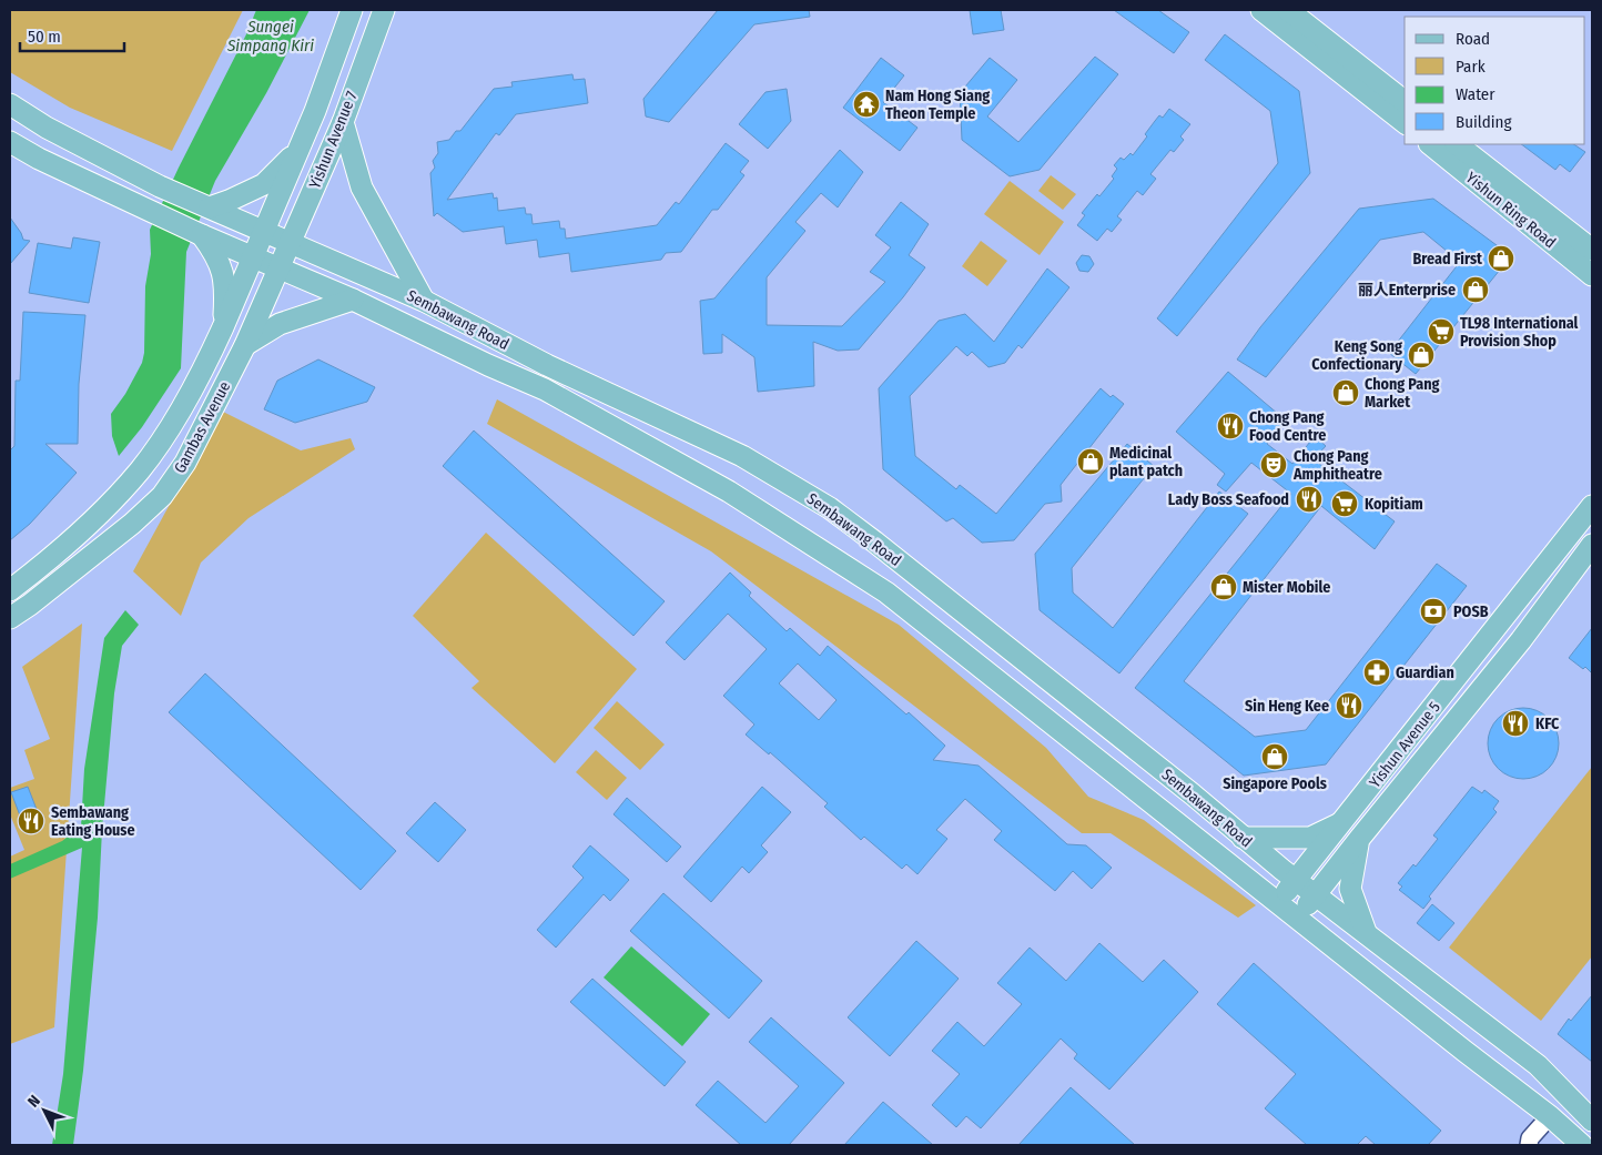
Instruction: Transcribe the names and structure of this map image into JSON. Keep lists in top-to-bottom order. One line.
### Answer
{"streets":{"main road":["Yishun Avenue 7","Yishun Ring Road","Sembawang Road","Gambas Avenue","Yishun Avenue 5"]},"crossings":[["Yishun Avenue 7","Sembawang Road"],["Yishun Avenue 7","Gambas Avenue"],["Sembawang Road","Gambas Avenue"],["Sembawang Road","Yishun Avenue 5"]],"water":["Sungei Simpang Kiri"],"places":{"temple":["Nam Hong Siang Theon Temple"],"shop":["Bread First","丽人Enterprise","Keng Song Confectionary","Chong Pang Market","Medicinal plant patch","Mister Mobile","Singapore Pools"],"supermarket":["TL98 International Provision Shop","Kopitiam"],"restaurant":["Chong Pang Food Centre","Lady Boss Seafood","Sin Heng Kee","KFC","Sembawang Eating House"],"theatre":["Chong Pang Amphitheatre"],"bank":["POSB"],"pharmacy":["Guardian"]},"legend":["Road","Park","Water","Building"],"scale_bar":"50 m","north":"top left"}
